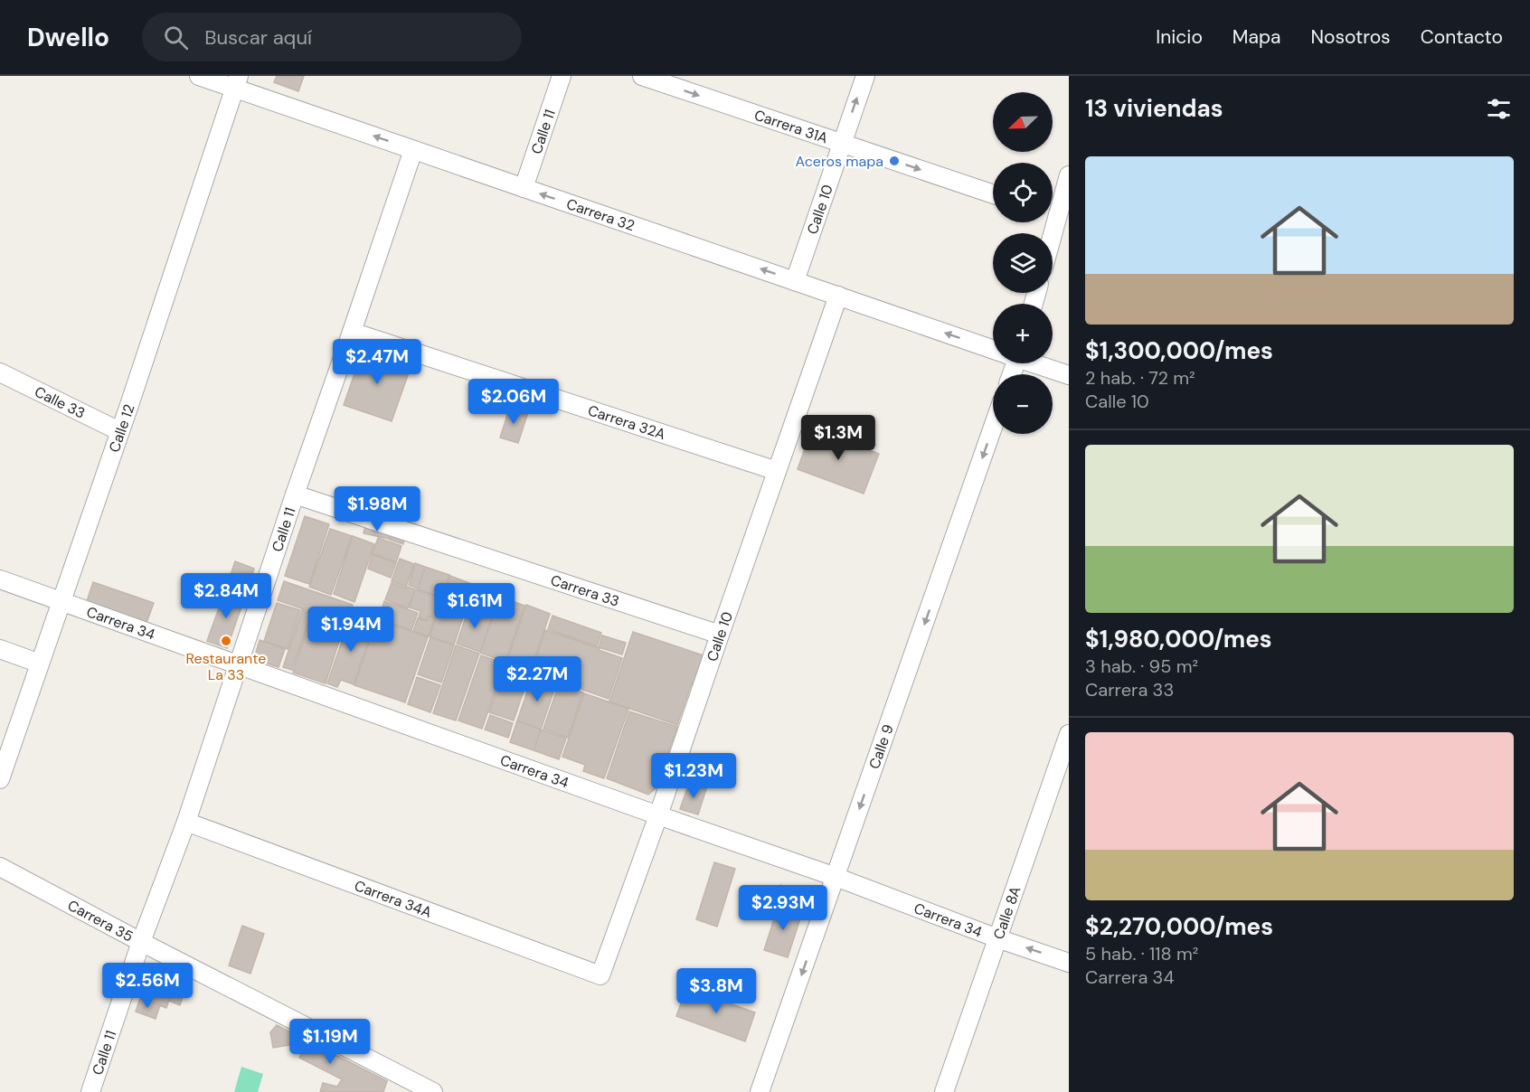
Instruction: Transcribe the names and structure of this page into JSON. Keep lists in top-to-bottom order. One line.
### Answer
{"streets":{"street":["Carrera 31A","Calle 11","Calle 10","Carrera 32","Calle 33","Carrera 32A","Calle 12","Carrera 33","Carrera 34","Calle 9","Carrera 34A","Calle 8A","Carrera 35"]},"crossings":[["Carrera 31A","Calle 10"],["Calle 11","Carrera 32"],["Calle 11","Carrera 32A"],["Calle 11","Carrera 33"],["Calle 11","Carrera 34"],["Calle 11","Carrera 34A"],["Calle 11","Carrera 35"],["Calle 10","Carrera 32"],["Calle 10","Carrera 32A"],["Calle 10","Carrera 33"],["Calle 10","Carrera 34"],["Calle 10","Carrera 34A"],["Carrera 32","Calle 12"],["Calle 33","Calle 12"],["Calle 12","Carrera 34"],["Carrera 34","Calle 9"],["Carrera 34","Calle 8A"]],"one_way":["Carrera 31A","Carrera 32","Calle 9"],"places":["Aceros mapa","Restaurante La 33"],"north":"bottom left","page":{"header":"Dwello","search":"Buscar aquí","nav":["Inicio","Mapa","Nosotros","Contacto"],"heading":"13 viviendas","map_buttons":["+","−"],"list":[{"name":"$1,300,000/mes","note":"2 hab. · 72 m² · Calle 10"},{"name":"$1,980,000/mes","note":"3 hab. · 95 m² · Carrera 33"},{"name":"$2,270,000/mes","note":"5 hab. · 118 m² · Carrera 34"}],"price":["$2.47M","$2.06M","$1.3M","$1.98M","$2.84M","$1.61M","$1.94M","$2.27M","$1.23M","$2.93M","$2.56M","$3.8M","$1.19M"]}}
